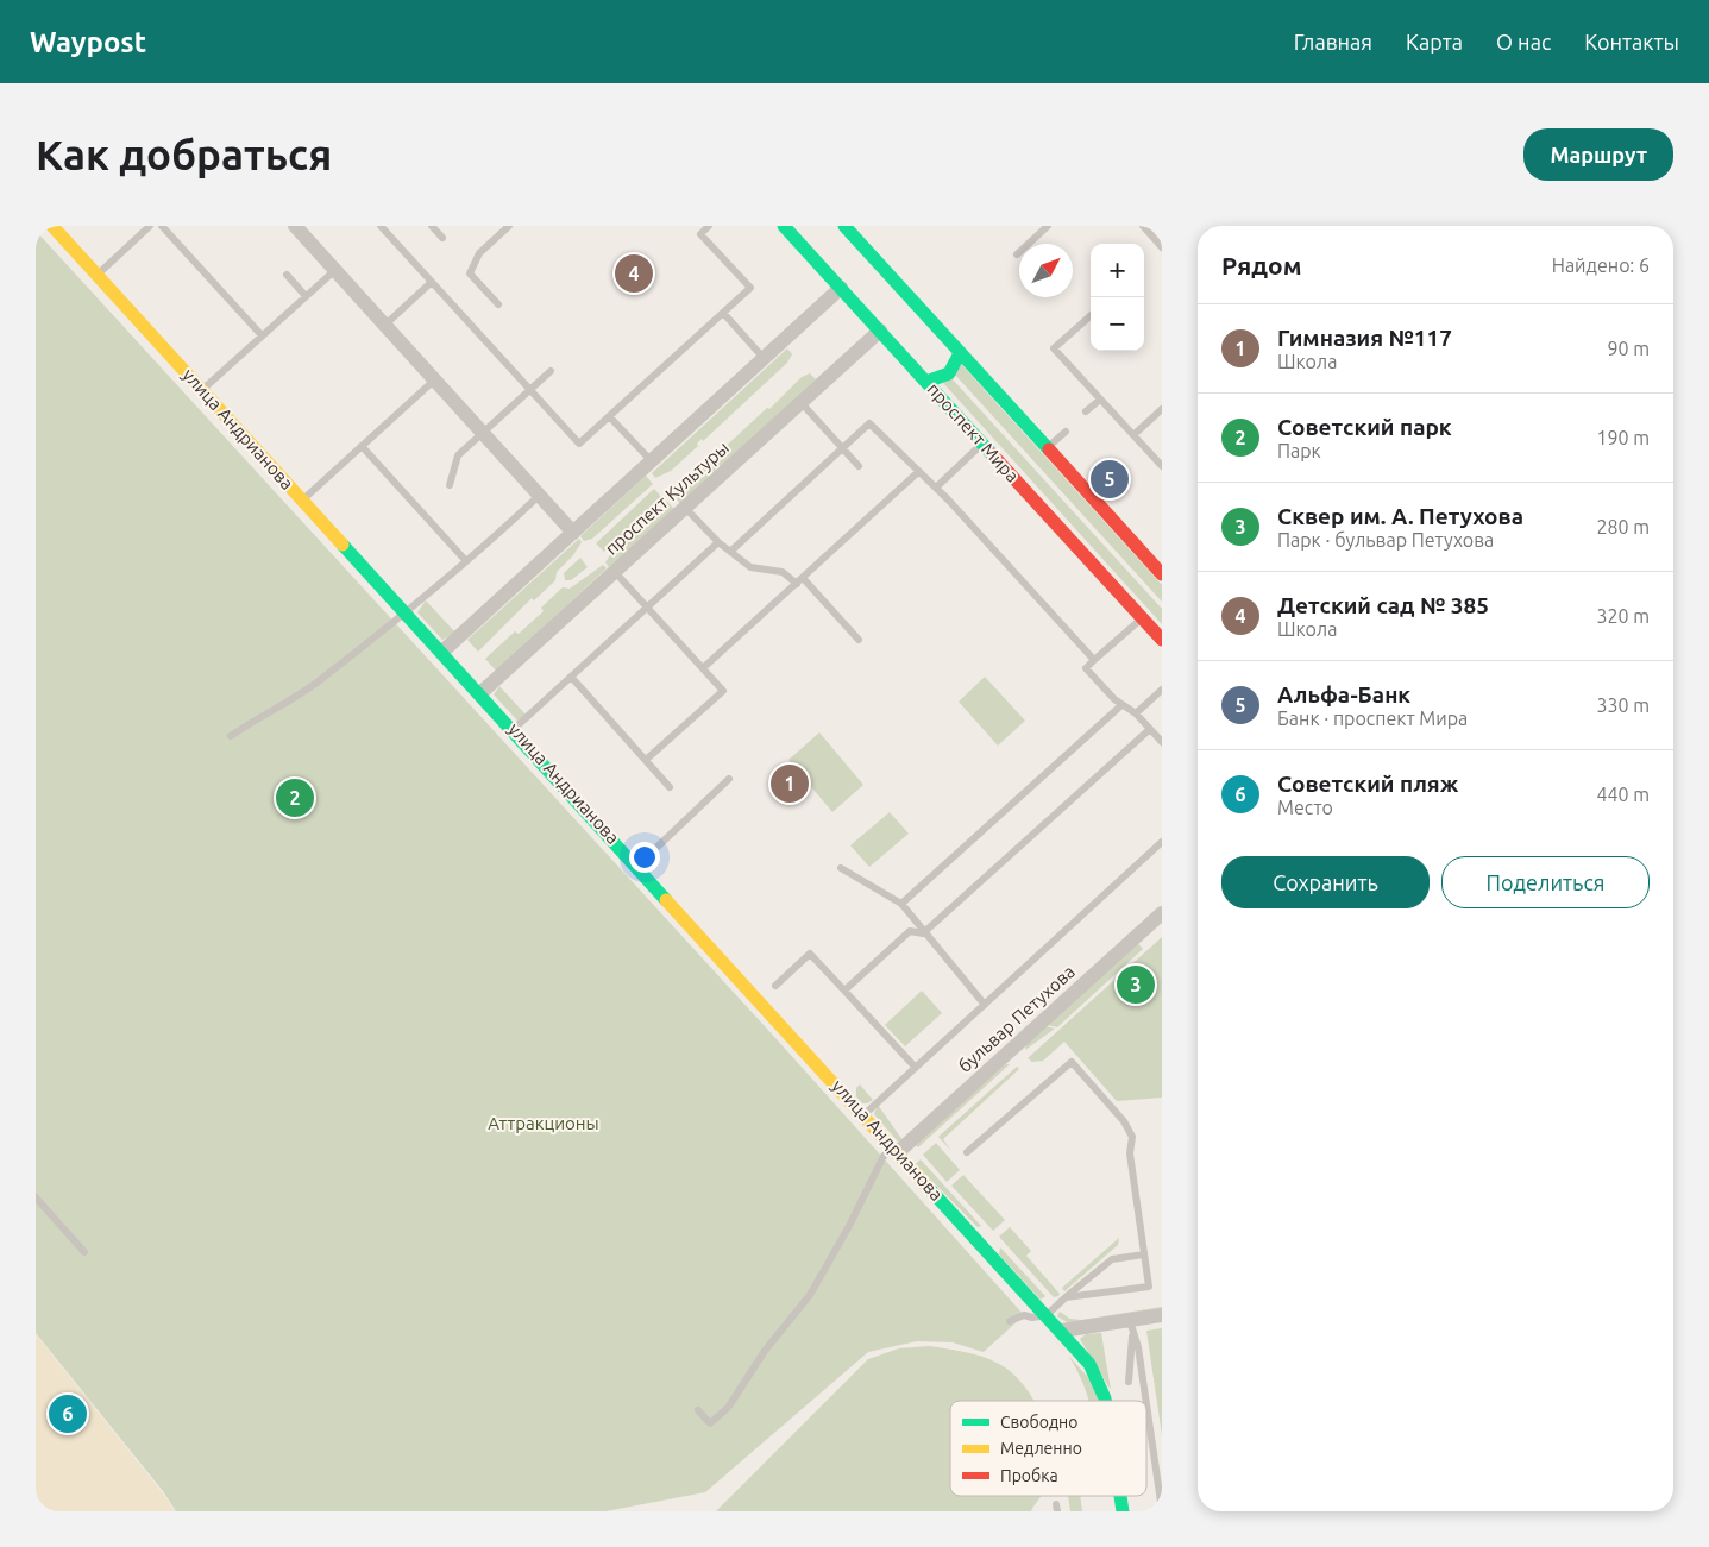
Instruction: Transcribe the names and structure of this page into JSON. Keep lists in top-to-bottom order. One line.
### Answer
{"streets":{"street":["улица Андрианова","проспект Мира","проспект Культуры","бульвар Петухова"]},"crossings":[["улица Андрианова","проспект Культуры"],["улица Андрианова","бульвар Петухова"],["проспект Мира","проспект Культуры"]],"parks":["Аттракционы"],"legend":["Свободно","Медленно","Пробка"],"north":"top right","page":{"header":"Waypost","nav":["Главная","Карта","О нас","Контакты"],"buttons":["Маршрут",["Сохранить","Поделиться"]],"title":"Как добраться","heading":["Рядом","Найдено: 6"],"map_buttons":["+","−"],"pins":["4","5","1","2","3","6"],"list":[{"mark":"1","name":"Гимназия №117","note":"Школа","value":"90 m"},{"mark":"2","name":"Советский парк","note":"Парк","value":"190 m"},{"mark":"3","name":"Сквер им. А. Петухова","note":"Парк · бульвар Петухова","value":"280 m"},{"mark":"4","name":"Детский сад № 385","note":"Школа","value":"320 m"},{"mark":"5","name":"Альфа-Банк","note":"Банк · проспект Мира","value":"330 m"},{"mark":"6","name":"Советский пляж","note":"Место","value":"440 m"}]}}
